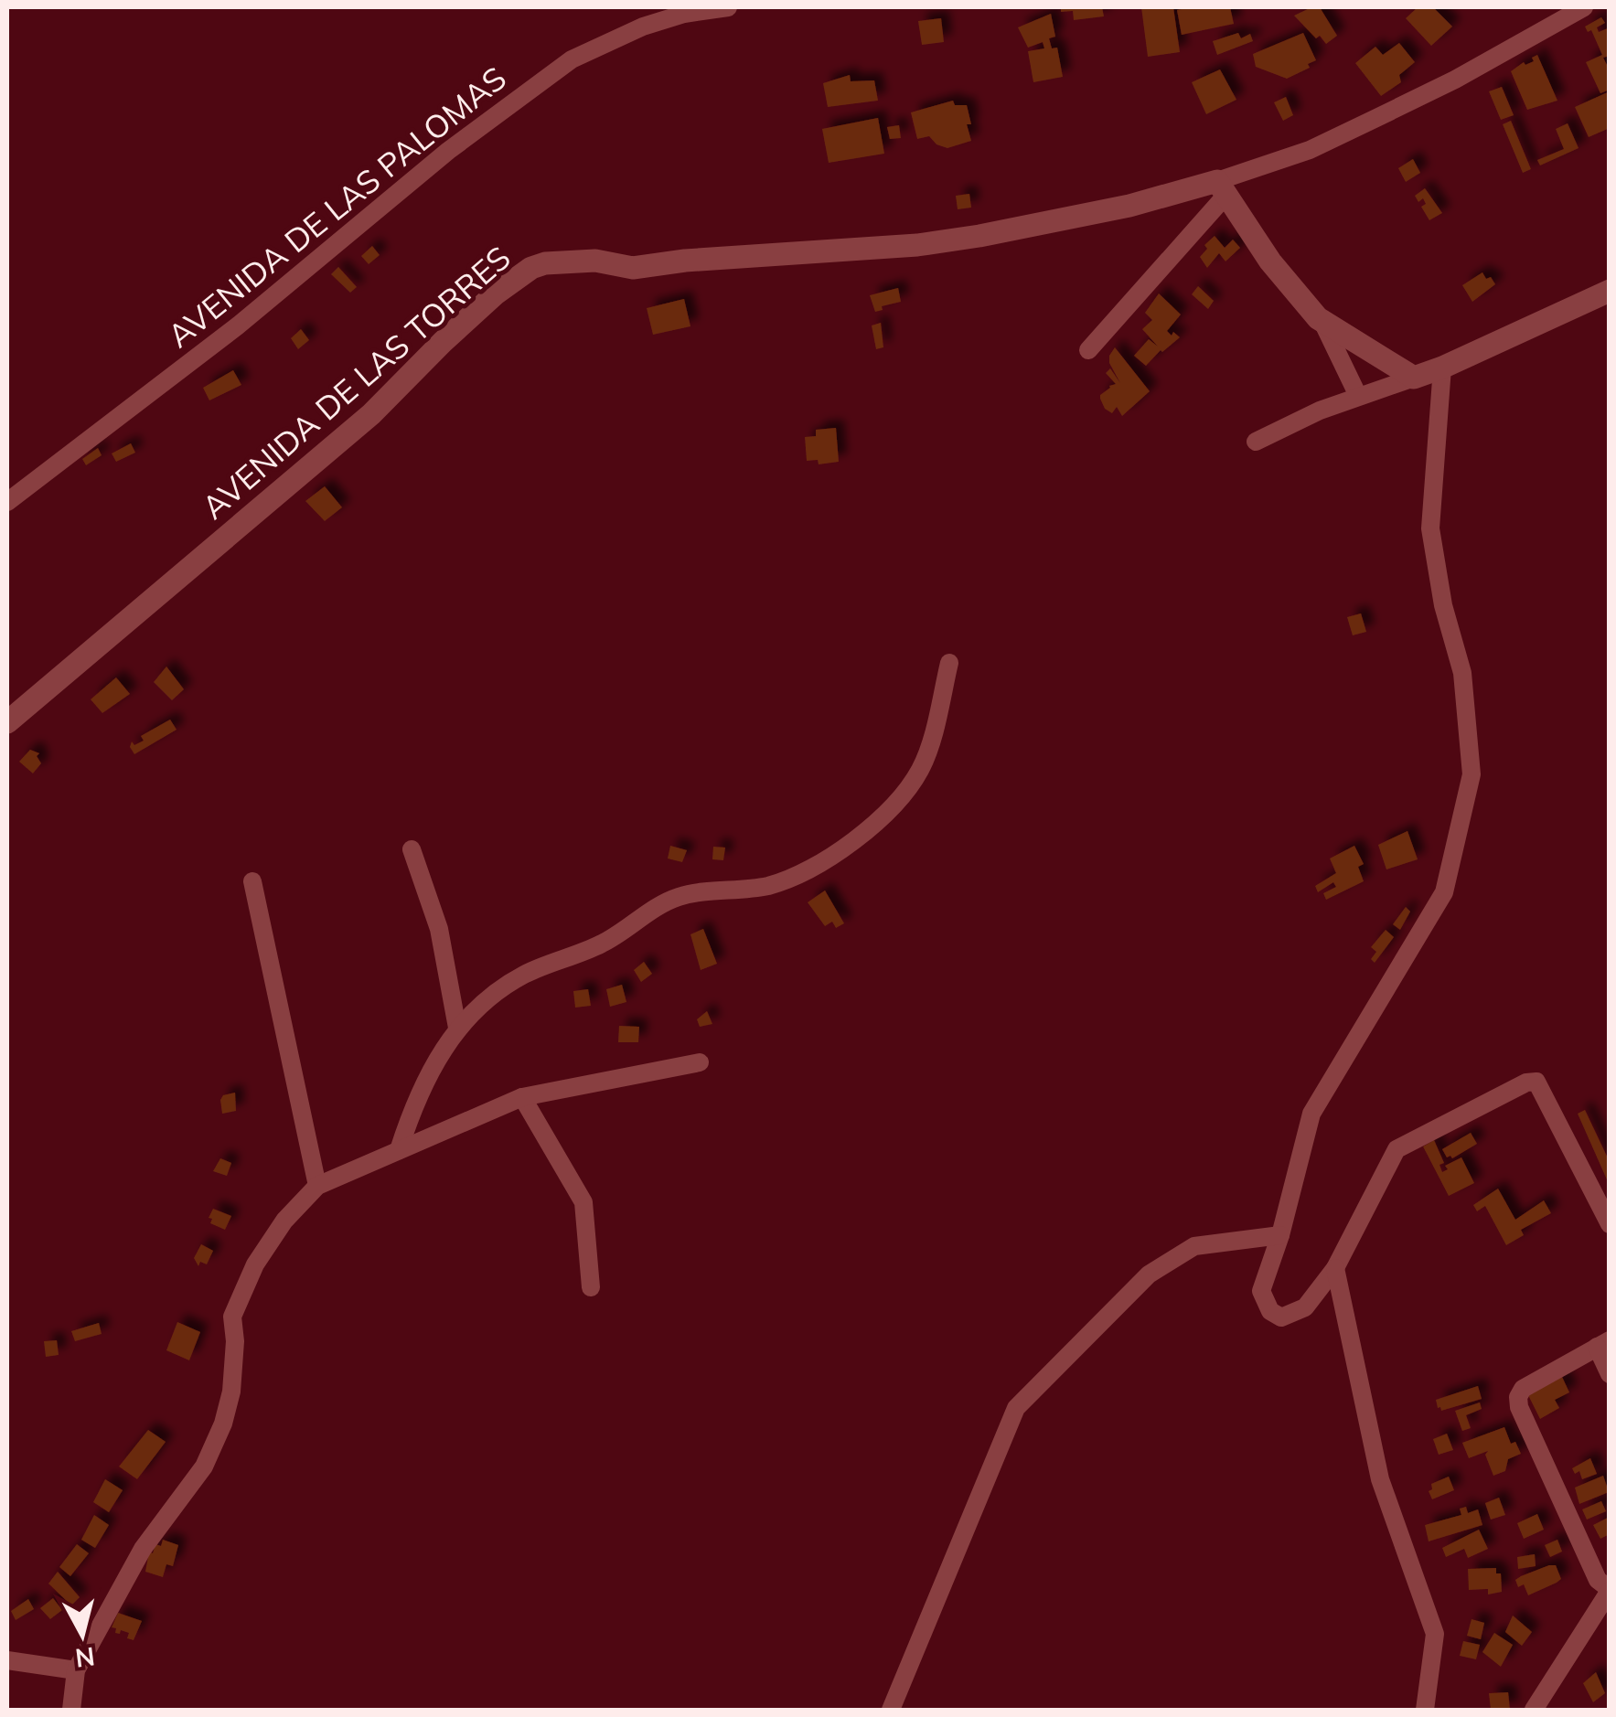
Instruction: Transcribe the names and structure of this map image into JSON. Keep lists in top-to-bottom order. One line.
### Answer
{"streets":{"street":["AVENIDA DE LAS PALOMAS","AVENIDA DE LAS TORRES"]},"north":"bottom"}
